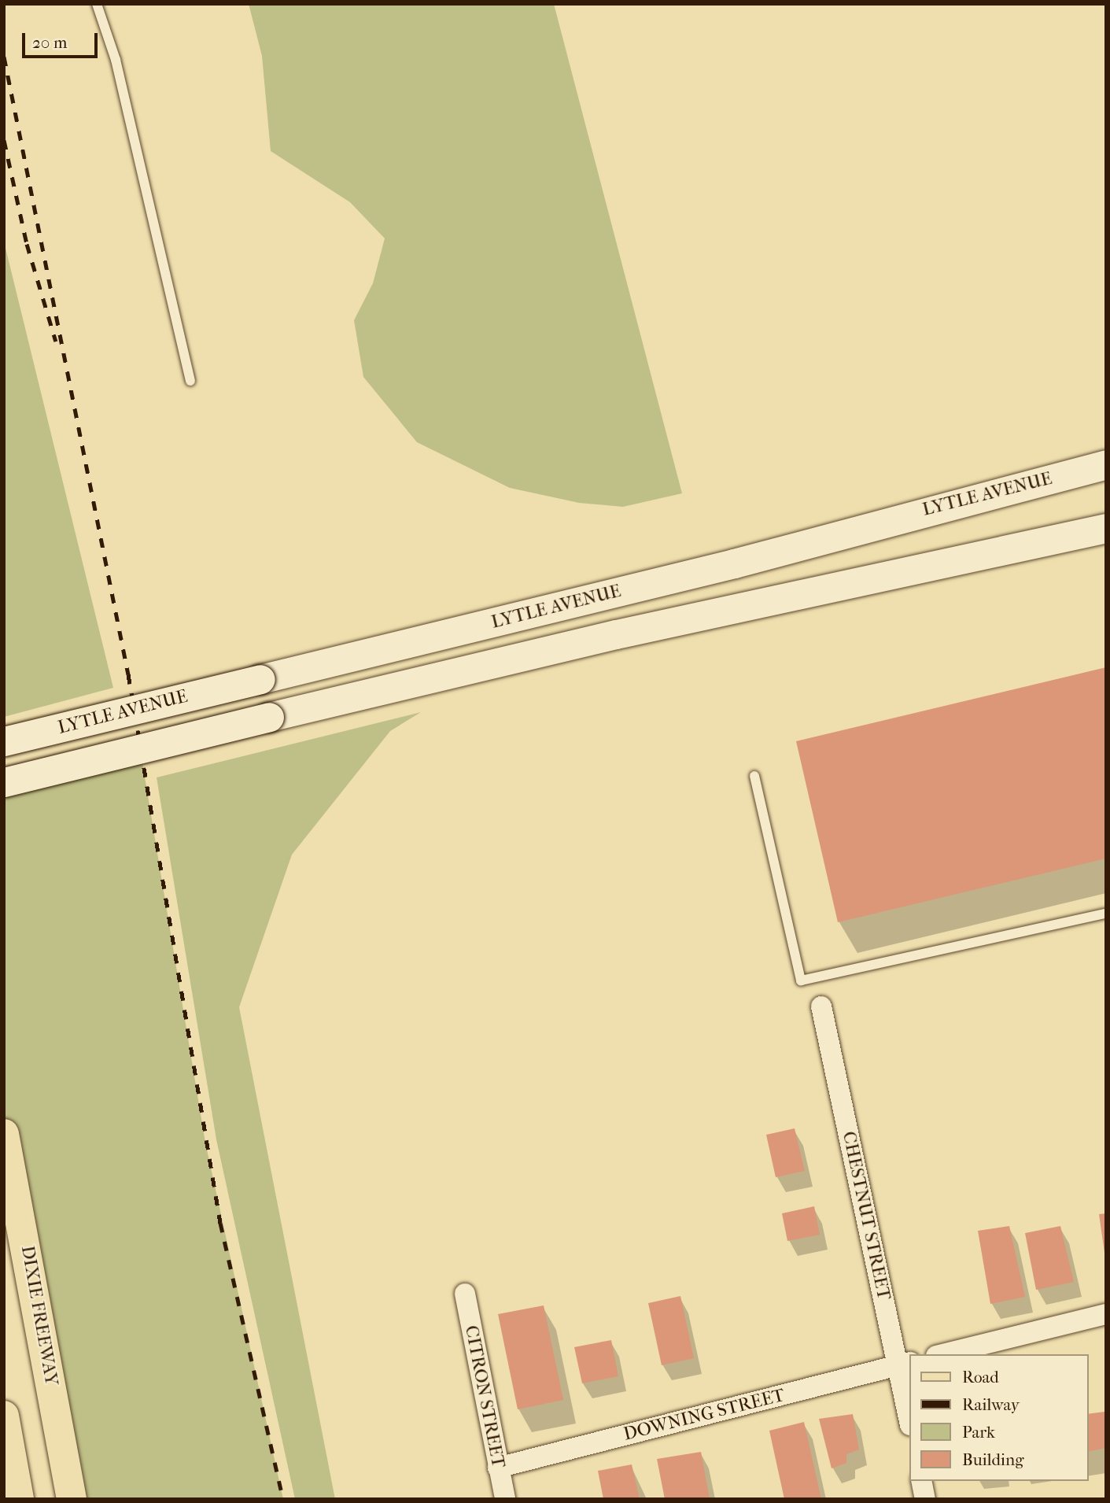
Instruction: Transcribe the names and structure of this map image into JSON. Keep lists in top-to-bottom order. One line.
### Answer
{"streets":{"main road":["LYTLE AVENUE","DIXIE FREEWAY"],"street":["CHESTNUT STREET","CITRON STREET","DOWNING STREET"]},"crossings":[["CHESTNUT STREET","DOWNING STREET"],["CITRON STREET","DOWNING STREET"]],"legend":["Road","Railway","Park","Building"],"scale_bar":"20 m"}
